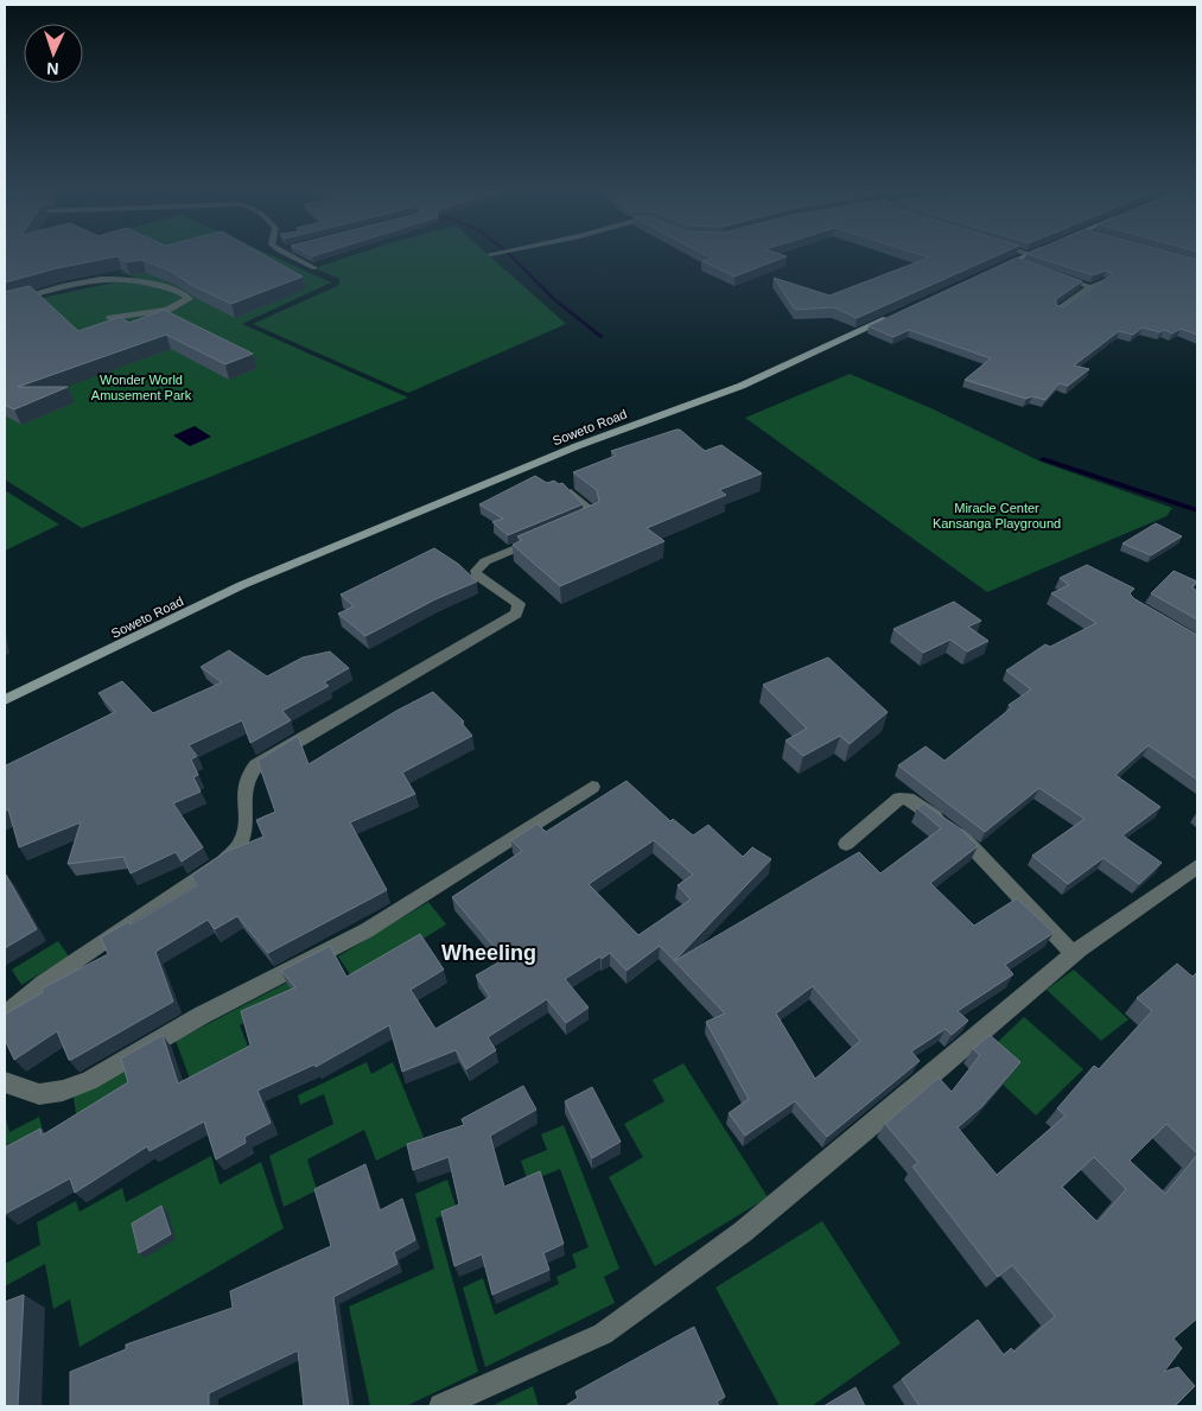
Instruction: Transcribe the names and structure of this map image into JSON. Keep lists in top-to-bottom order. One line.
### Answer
{"streets":{"street":["Soweto Road"]},"districts":["Wheeling"],"parks":["Wonder World Amusement Park","Miracle Center Kansanga Playground"],"north":"bottom"}
